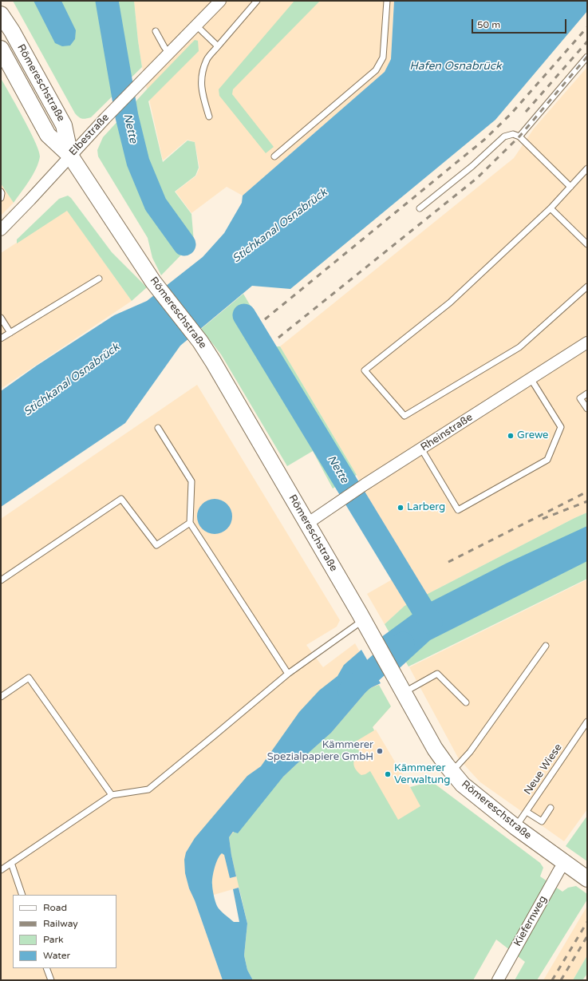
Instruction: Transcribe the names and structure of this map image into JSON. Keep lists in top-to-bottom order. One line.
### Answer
{"streets":{"main road":["Römereschstraße"],"street":["Elbestraße","Rheinstraße","Kiefernweg"],"lane":["Neue Wiese"]},"crossings":[["Römereschstraße","Elbestraße"],["Römereschstraße","Rheinstraße"],["Römereschstraße","Neue Wiese"],["Römereschstraße","Kiefernweg"]],"water":["Hafen Osnabrück","Nette","Stichkanal Osnabrück"],"places":["Grewe","Larberg","Kämmerer Spezialpapiere GmbH","Kämmerer Verwaltung"],"legend":["Road","Railway","Park","Water"],"scale_bar":"50 m"}
